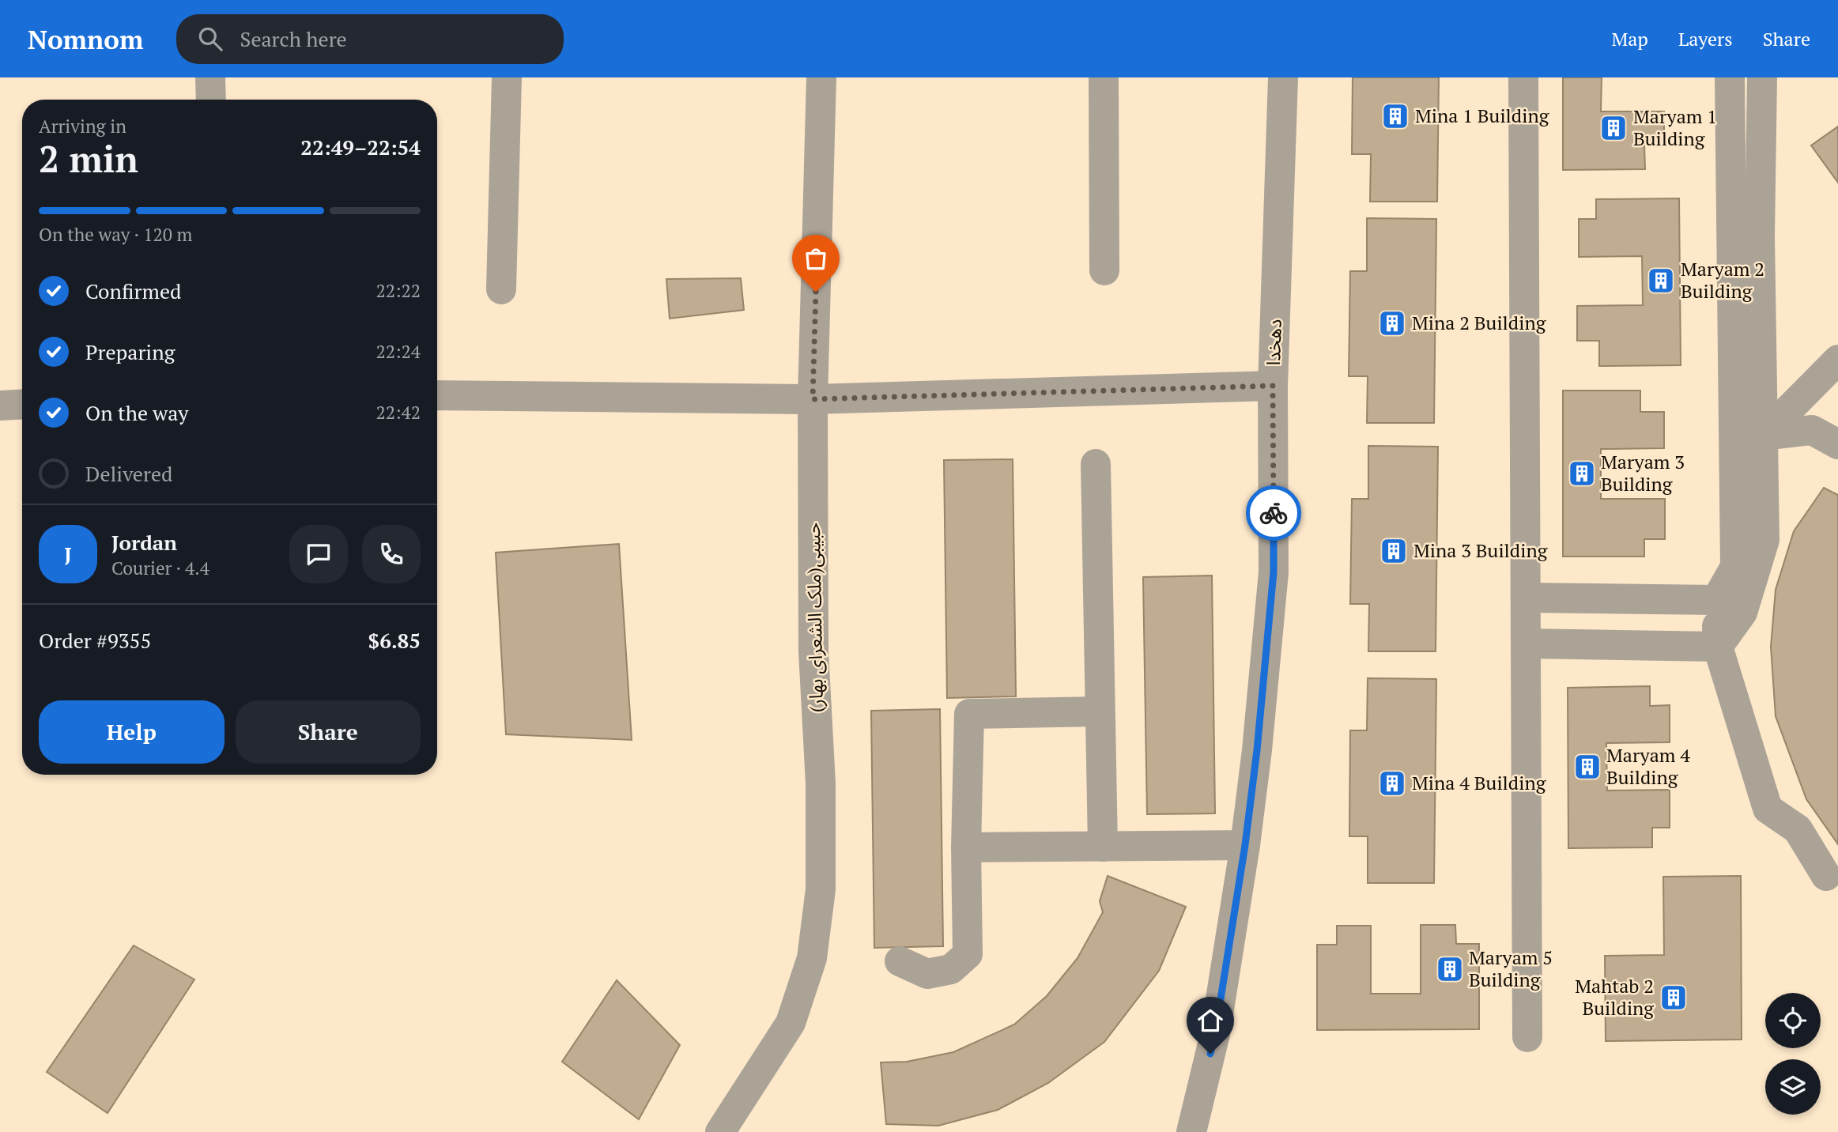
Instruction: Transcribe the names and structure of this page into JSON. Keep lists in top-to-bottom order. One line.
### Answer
{"streets":{"street":["دهخدا","حبیبی(ملک الشعرای بهار)"]},"places":{"building":["Mina 1 Building","Maryam 1 Building","Maryam 2 Building","Mina 2 Building","Maryam 3 Building","Mina 3 Building","Maryam 4 Building","Mina 4 Building","Maryam 5 Building","Mahtab 2 Building"]},"page":{"header":"Nomnom","search":"Search here","nav":["Map","Layers","Share"],"heading":["2 min","Arriving in","22:49–22:54"],"panel":["Jordan","Courier · 4.4","Order #9355","$6.85"],"bar":"On the way · 120 m","list":[["Confirmed","22:22"],["Preparing","22:24"],["On the way","22:42"],"Delivered"],"round":"J","buttons":["Help","Share"]}}
